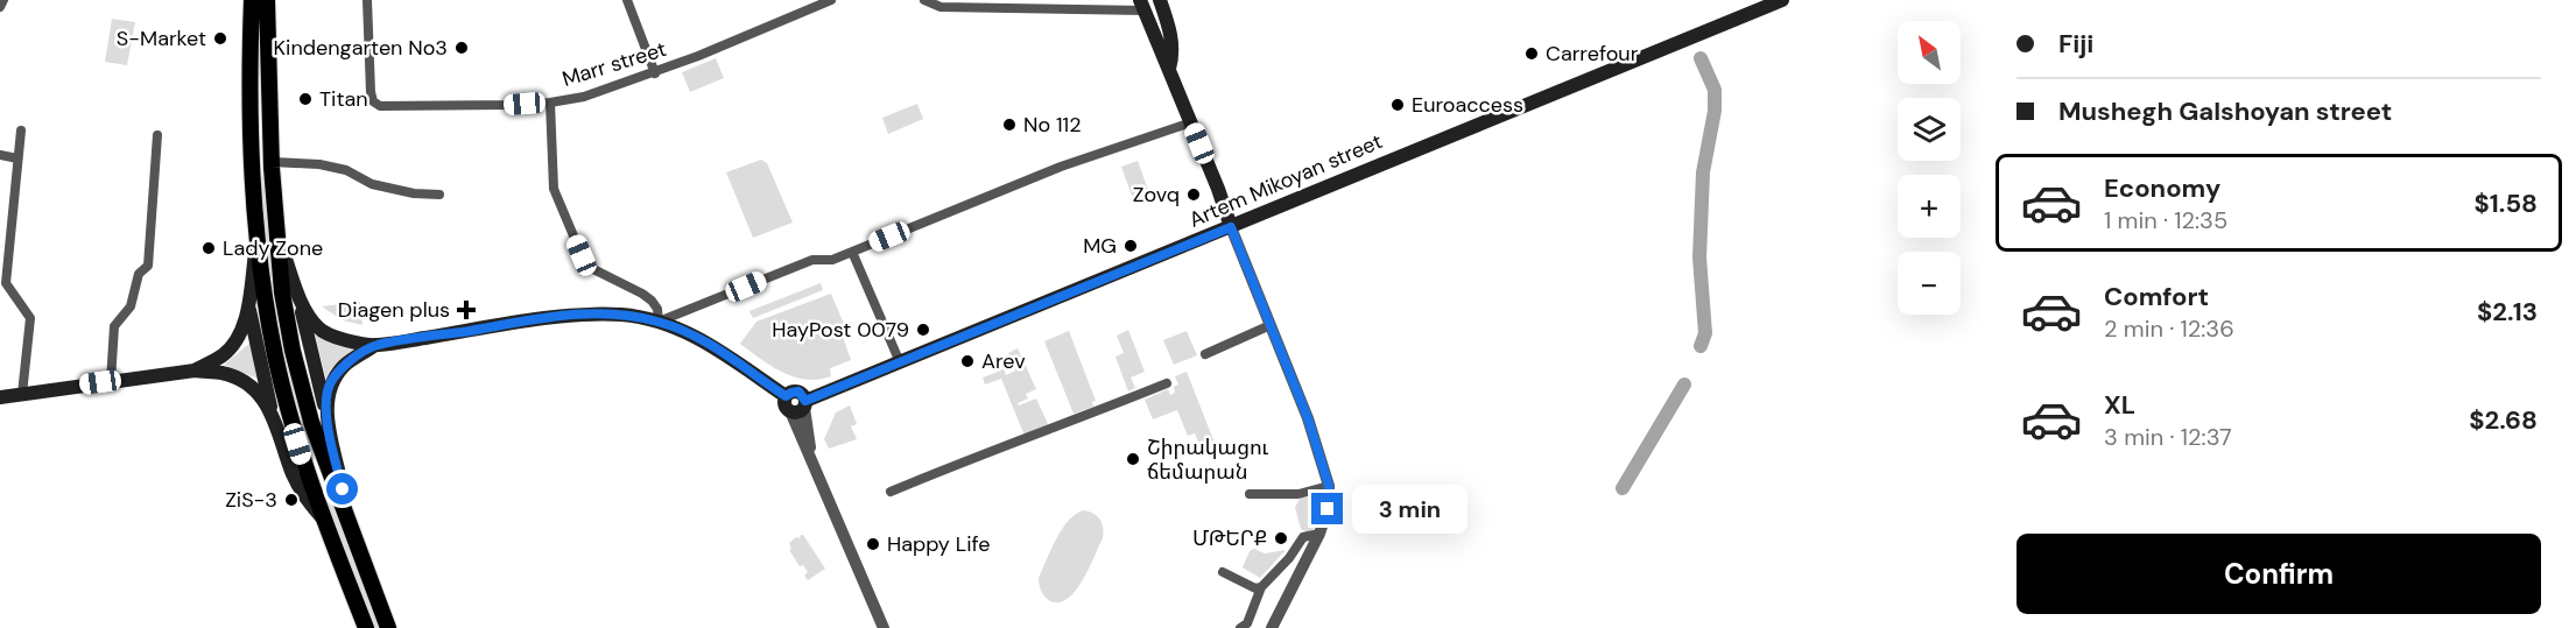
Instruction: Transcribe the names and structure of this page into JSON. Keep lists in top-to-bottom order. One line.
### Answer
{"streets":{"main road":["Artem Mikoyan street"],"street":["Marr street"]},"places":{"other":["S-Market","Kindengarten No3","Carrefour","Titan","Euroaccess","No 112","Zovq","MG","Lady Zone","HayPost 0079","Arev","Շիրակացու ճեմարան","ZiS-3","ՄԹԵՐՔ","Happy Life"],"health":["Diagen plus"]},"north":"top left","page":{"banner":["Fiji","Mushegh Galshoyan street"],"map_buttons":["+","−"],"list":[{"name":"Economy","note":"1 min · 12:35","value":"$1.58"},{"name":"Comfort","note":"2 min · 12:36","value":"$2.13"},{"name":"XL","note":"3 min · 12:37","value":"$2.68"}],"bubble":"3 min","buttons":"Confirm"}}
